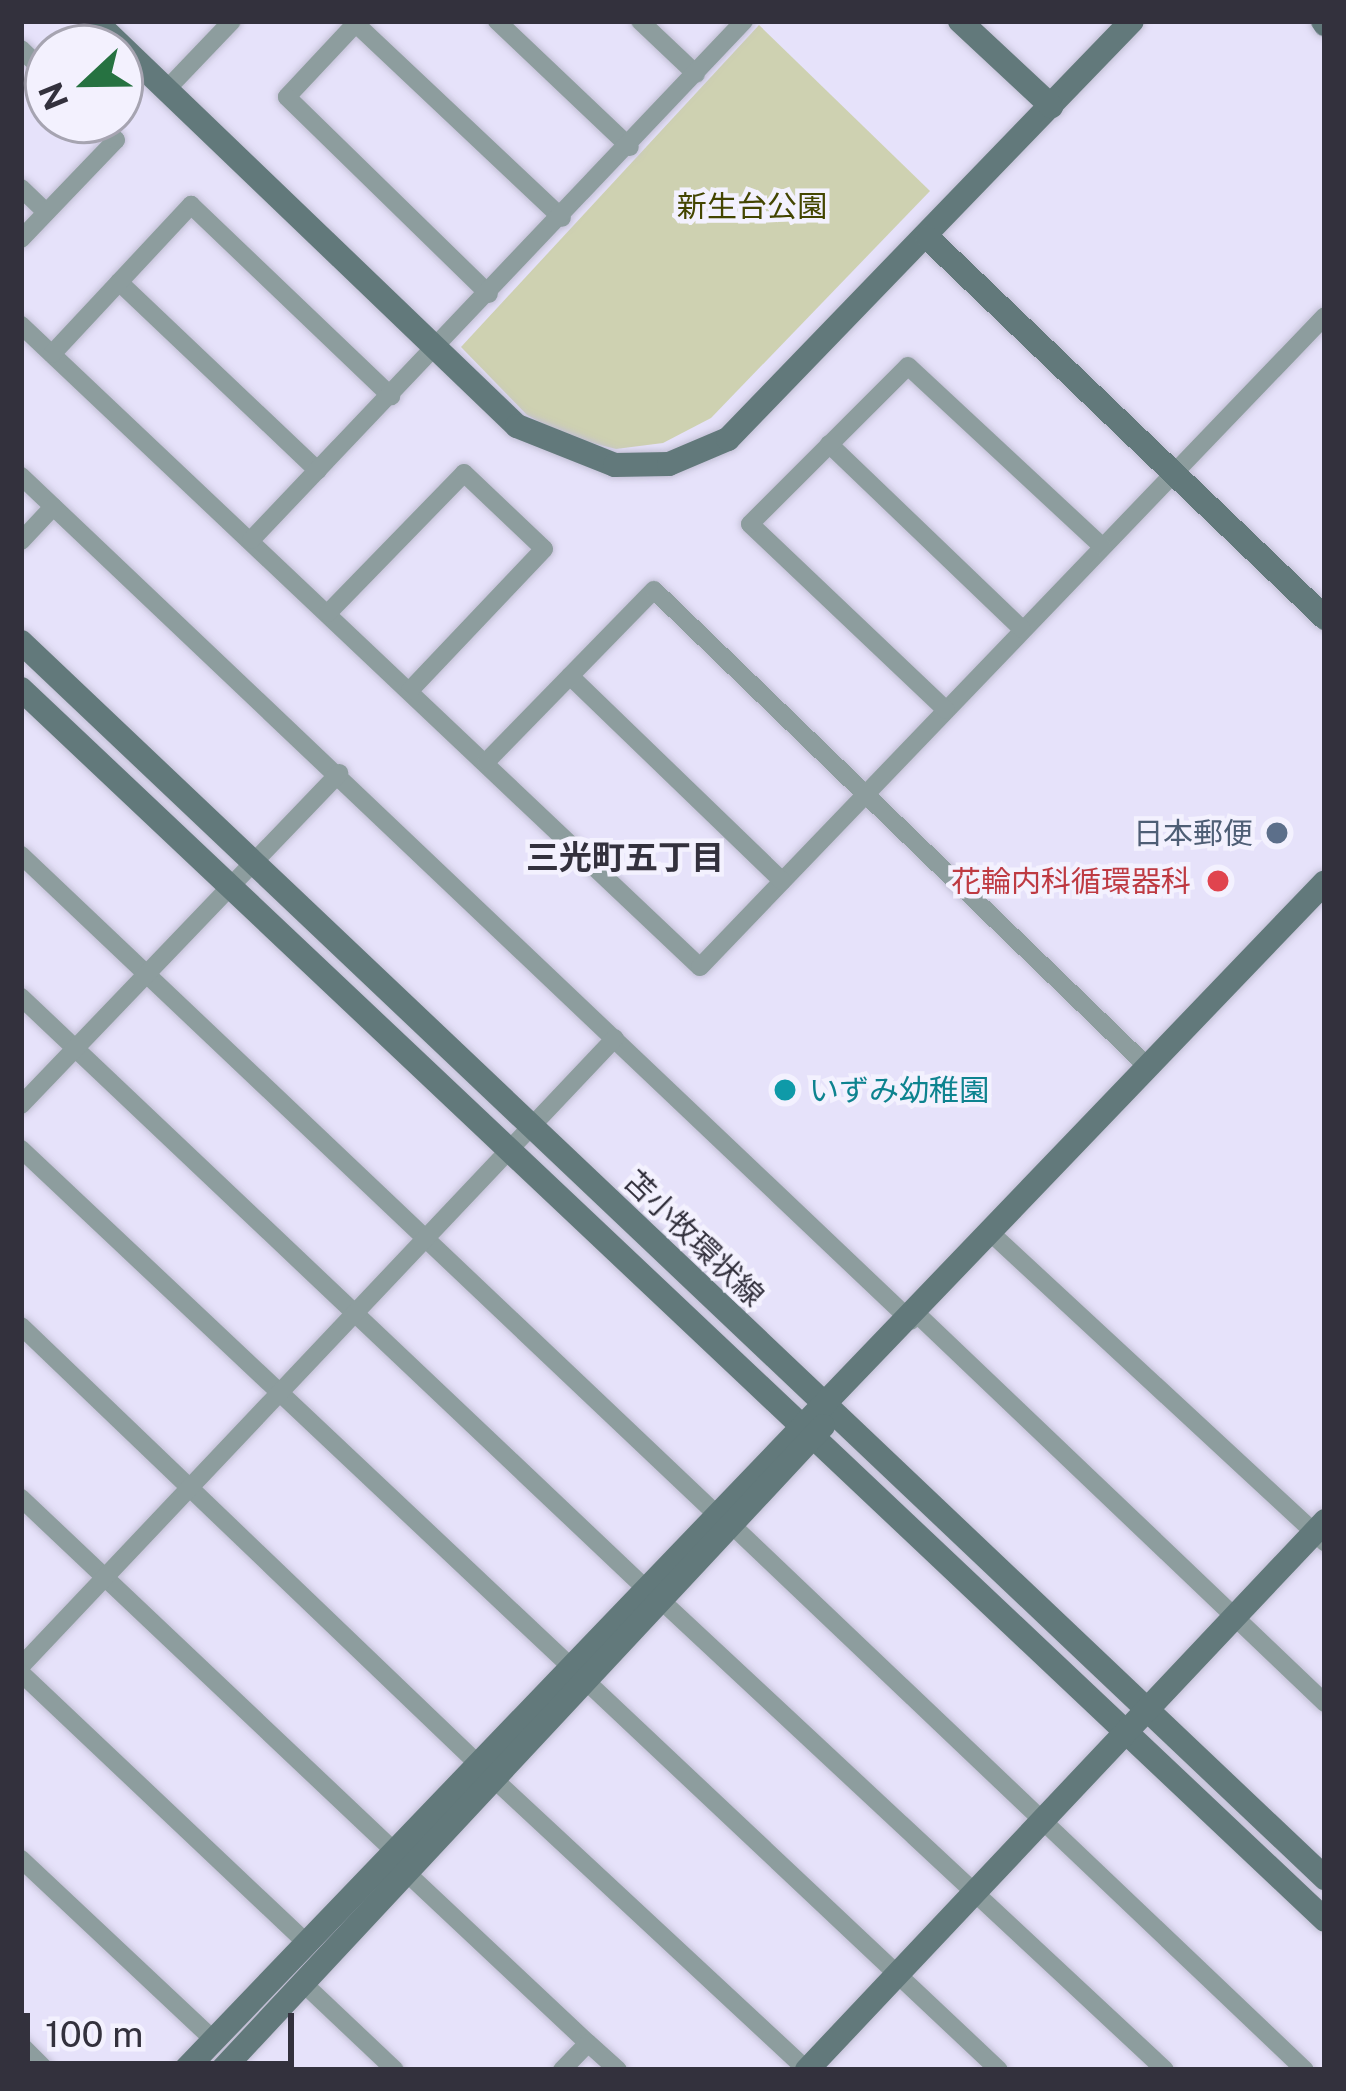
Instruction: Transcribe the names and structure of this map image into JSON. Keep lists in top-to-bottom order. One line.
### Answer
{"streets":{"street":["苫小牧環状線"]},"districts":["三光町五丁目"],"parks":["新生台公園"],"places":["日本郵便","花輪内科循環器科","いずみ幼稚園"],"scale_bar":"100 m","north":"left"}
